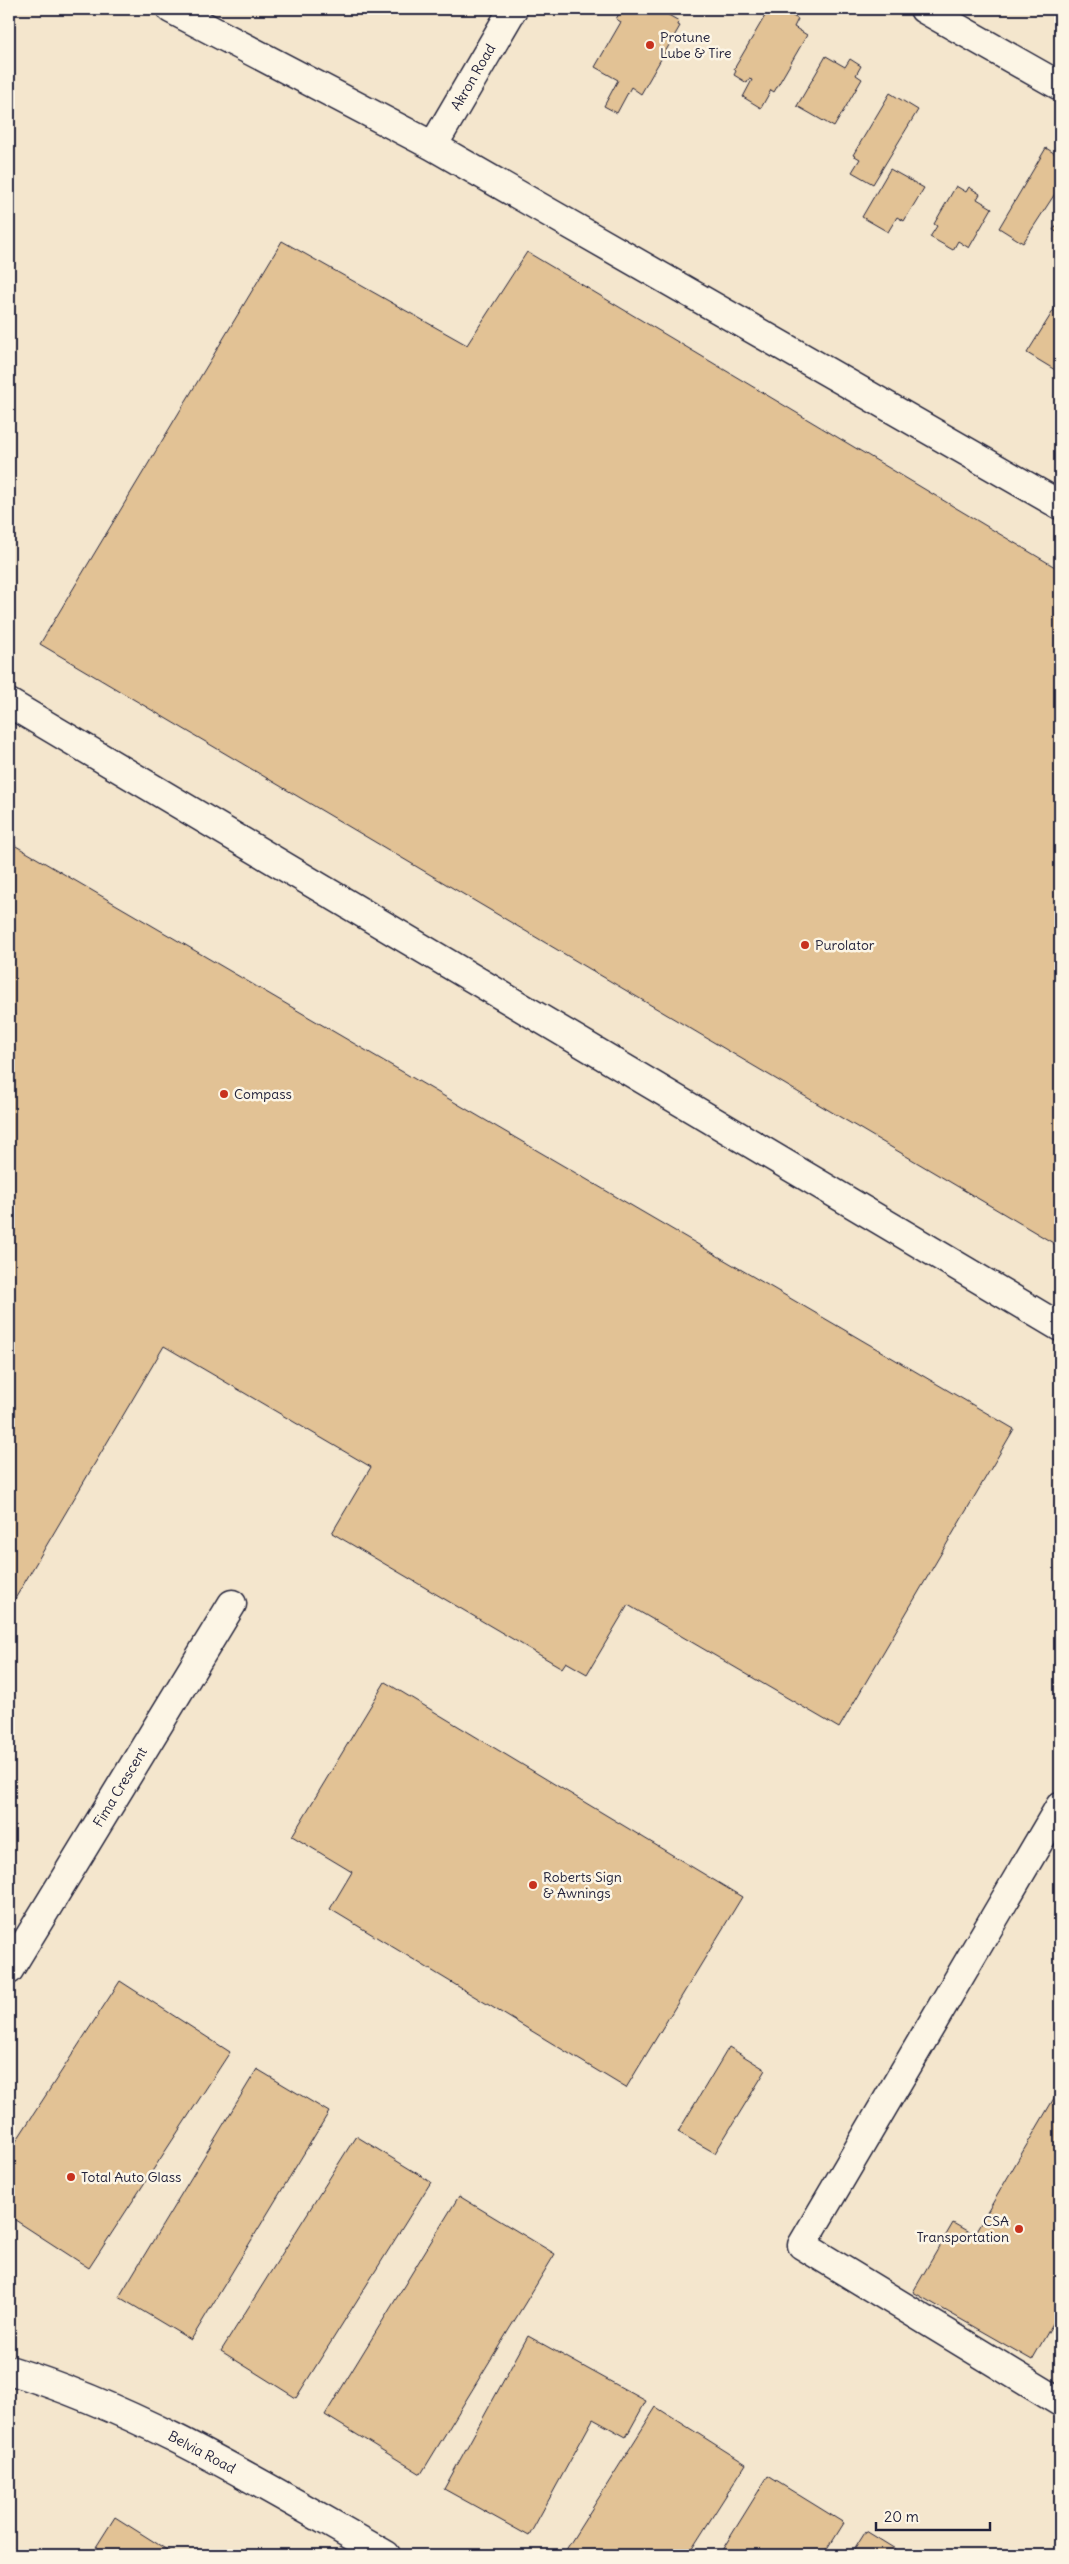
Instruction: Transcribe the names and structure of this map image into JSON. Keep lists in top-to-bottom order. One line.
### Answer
{"streets":{"street":["Akron Road","Fima Crescent","Belvia Road"]},"places":["Protune Lube & Tire","Purolator","Compass","Roberts Sign & Awnings","Total Auto Glass","CSA Transportation"],"scale_bar":"20 m"}
